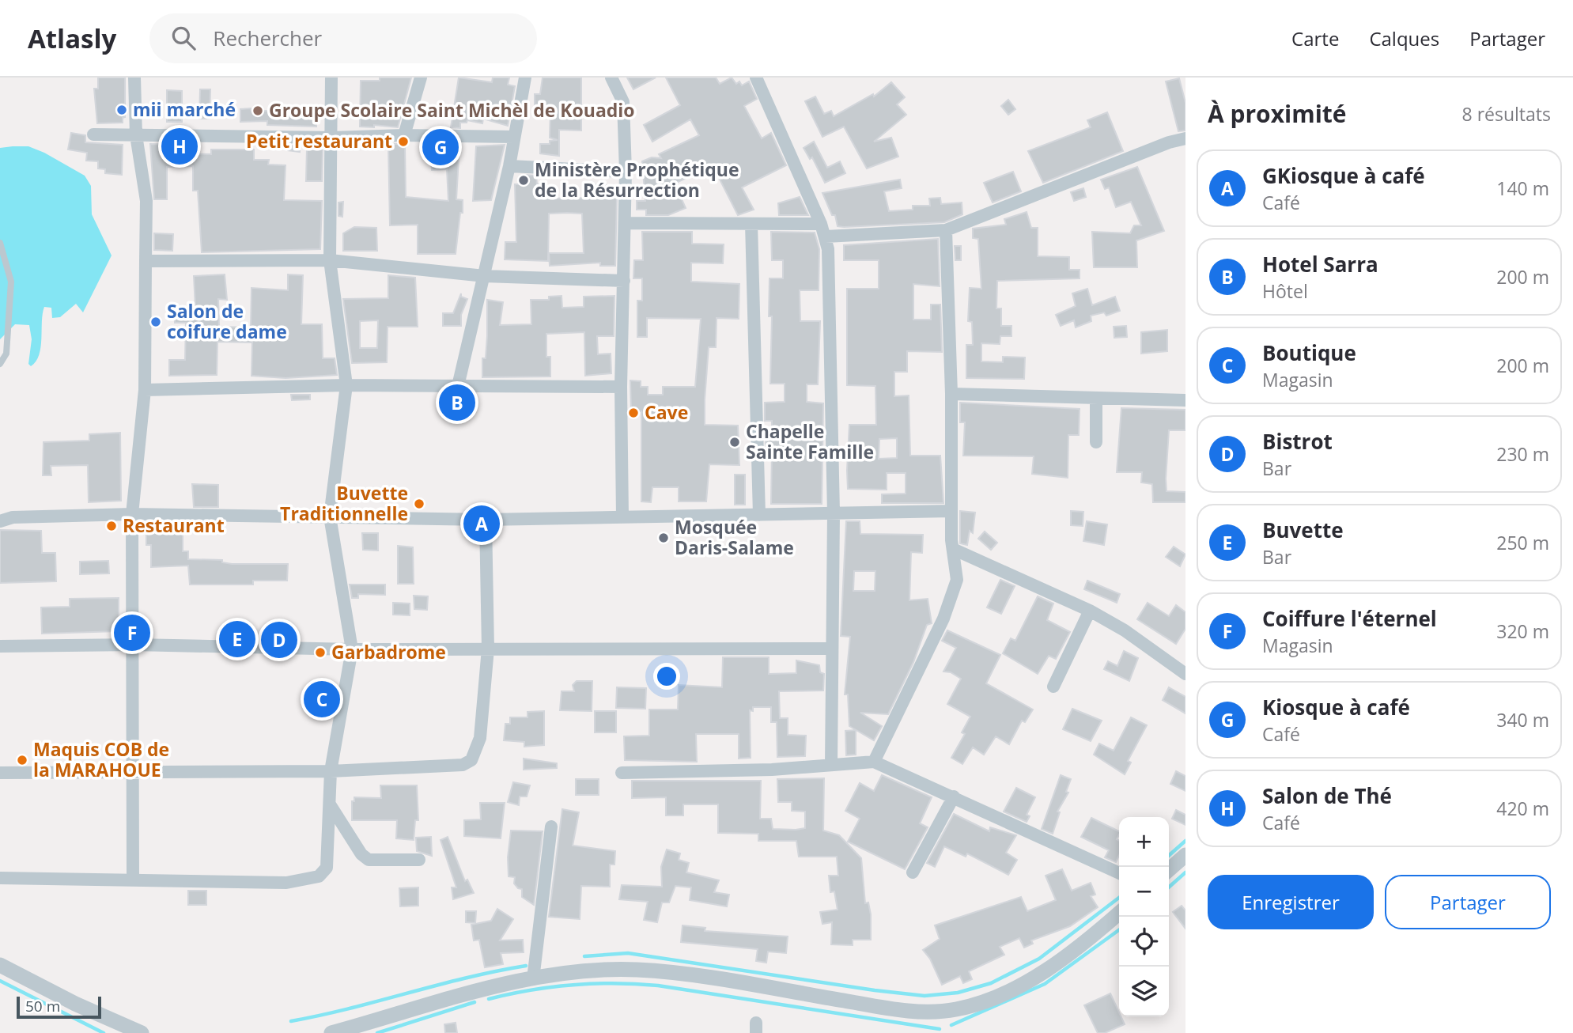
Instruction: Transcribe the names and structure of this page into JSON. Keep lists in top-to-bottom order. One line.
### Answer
{"places":["mii marché","Groupe Scolaire Saint Michèl de Kouadio","Petit restaurant","Ministère Prophétique de la Résurrection","Salon de coifure dame","Cave","Chapelle Sainte Famille","Buvette Traditionnelle","Restaurant","Mosquée Daris-Salame","Garbadrome","Maquis COB de la MARAHOUE"],"scale_bar":"50 m","page":{"header":"Atlasly","search":"Rechercher","nav":["Carte","Calques","Partager"],"heading":["À proximité","8 résultats"],"pins":["H","G","B","A","F","E","D","C"],"list":[{"mark":"A","name":"GKiosque à café","note":"Café","value":"140 m"},{"mark":"B","name":"Hotel Sarra","note":"Hôtel","value":"200 m"},{"mark":"C","name":"Boutique","note":"Magasin","value":"200 m"},{"mark":"D","name":"Bistrot","note":"Bar","value":"230 m"},{"mark":"E","name":"Buvette","note":"Bar","value":"250 m"},{"mark":"F","name":"Coiffure l'éternel","note":"Magasin","value":"320 m"},{"mark":"G","name":"Kiosque à café","note":"Café","value":"340 m"},{"mark":"H","name":"Salon de Thé","note":"Café","value":"420 m"}],"map_buttons":["+","−"],"buttons":["Enregistrer","Partager"],"scale":"50 m"}}
